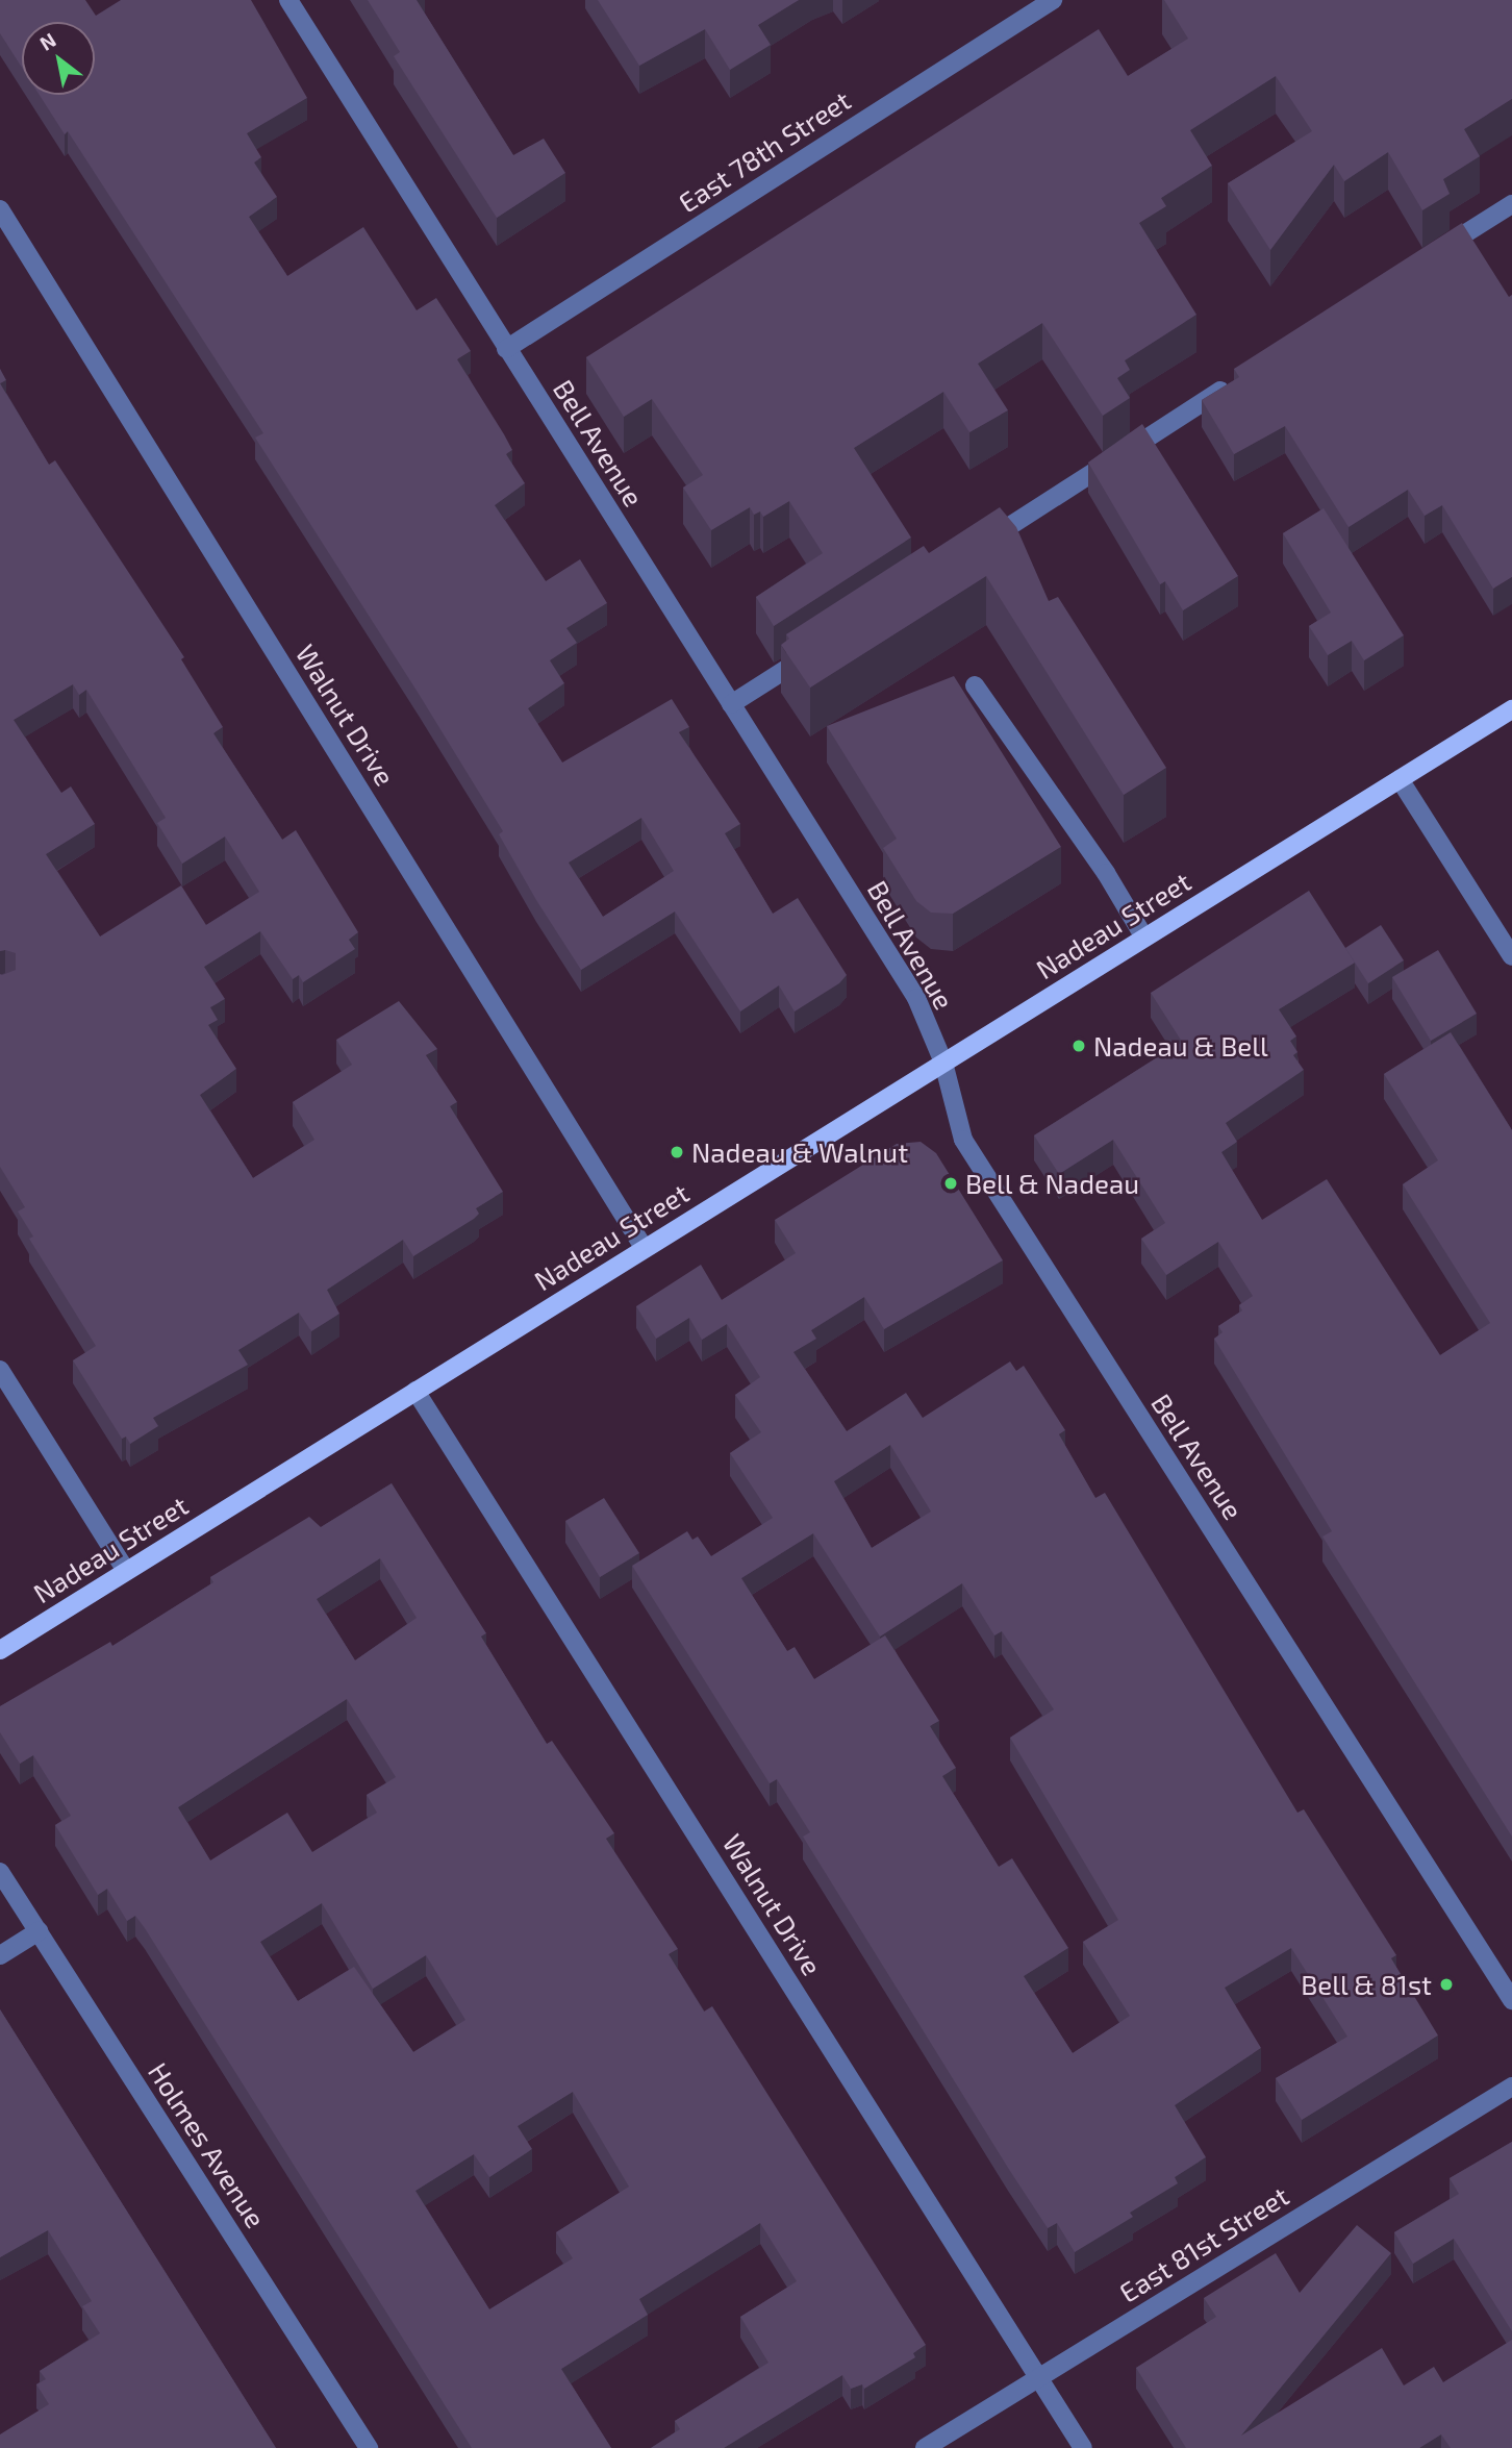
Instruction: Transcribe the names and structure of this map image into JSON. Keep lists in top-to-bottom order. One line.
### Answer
{"streets":{"main road":["Nadeau Street"],"street":["East 78th Street","Bell Avenue","Walnut Drive","Holmes Avenue","East 81st Street"]},"crossings":[["East 78th Street","Bell Avenue"],["Bell Avenue","Nadeau Street"],["Walnut Drive","Nadeau Street"],["Walnut Drive","East 81st Street"]],"places":["Nadeau & Bell","Nadeau & Walnut","Bell & Nadeau","Bell & 81st"],"north":"top left"}
